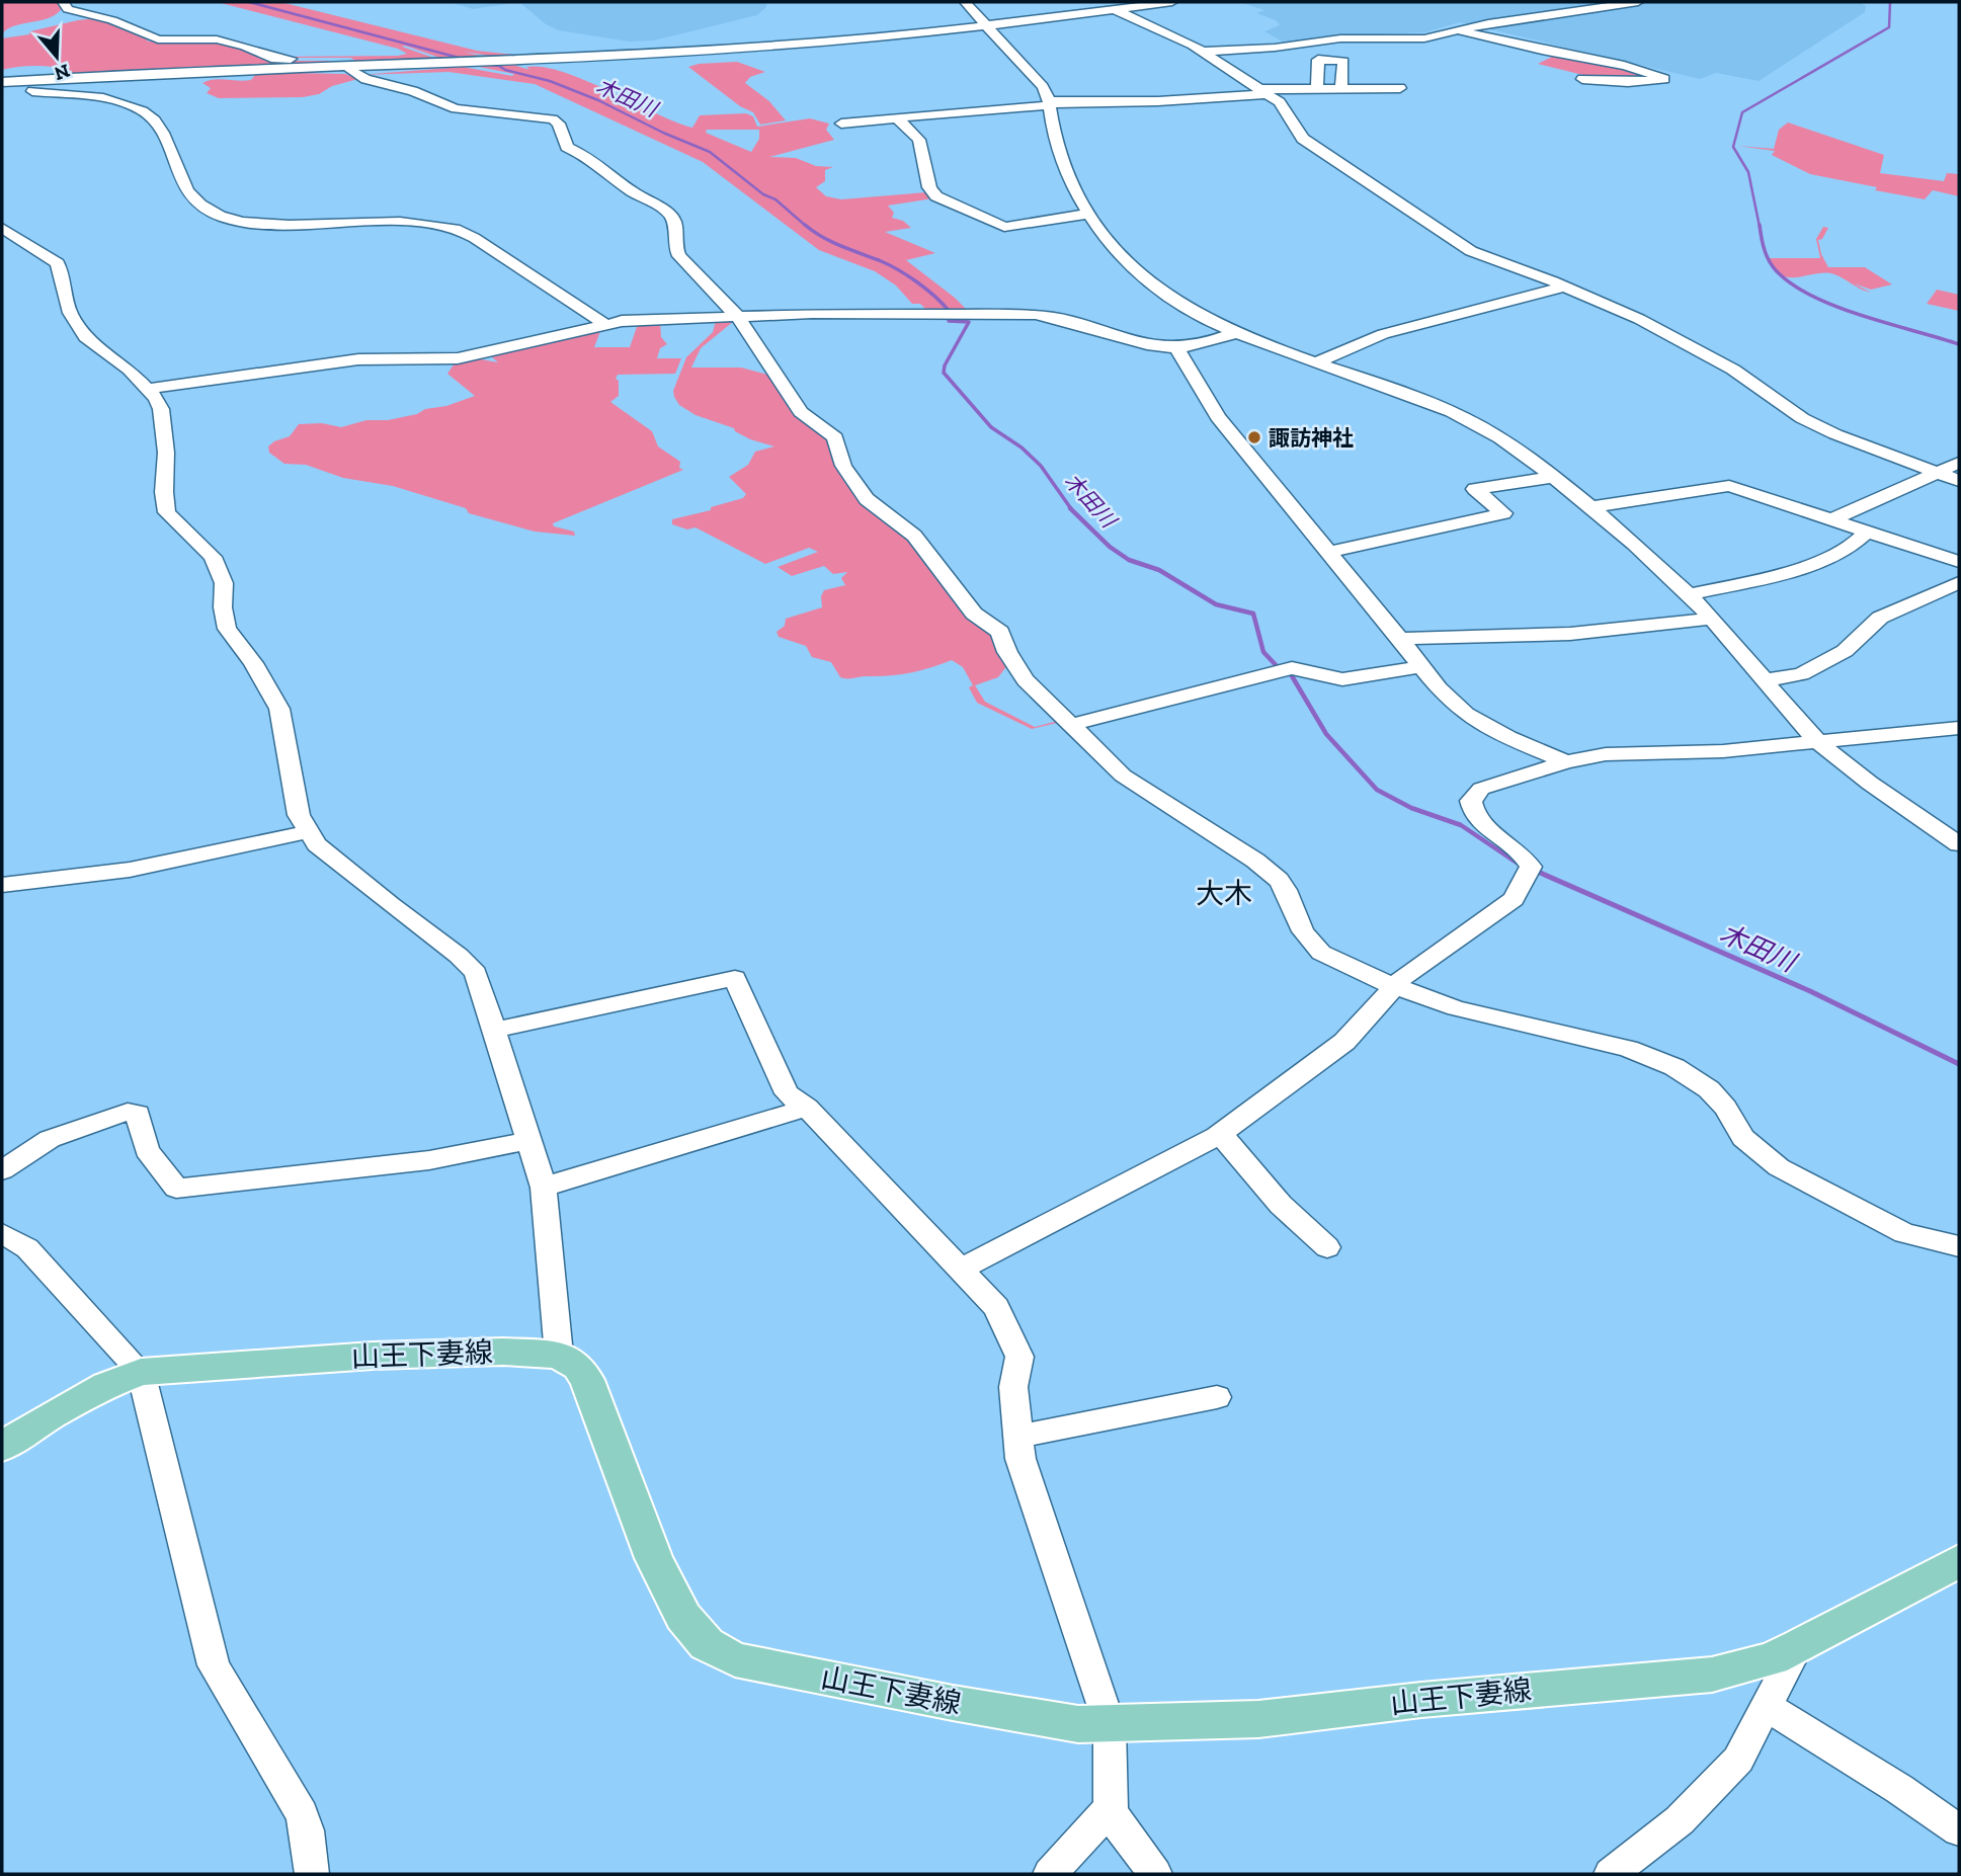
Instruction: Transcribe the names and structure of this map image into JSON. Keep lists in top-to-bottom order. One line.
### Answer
{"streets":{"main road":["山王下妻線"]},"districts":["大木"],"water":["木田川"],"places":["諏訪神社"],"north":"bottom"}
